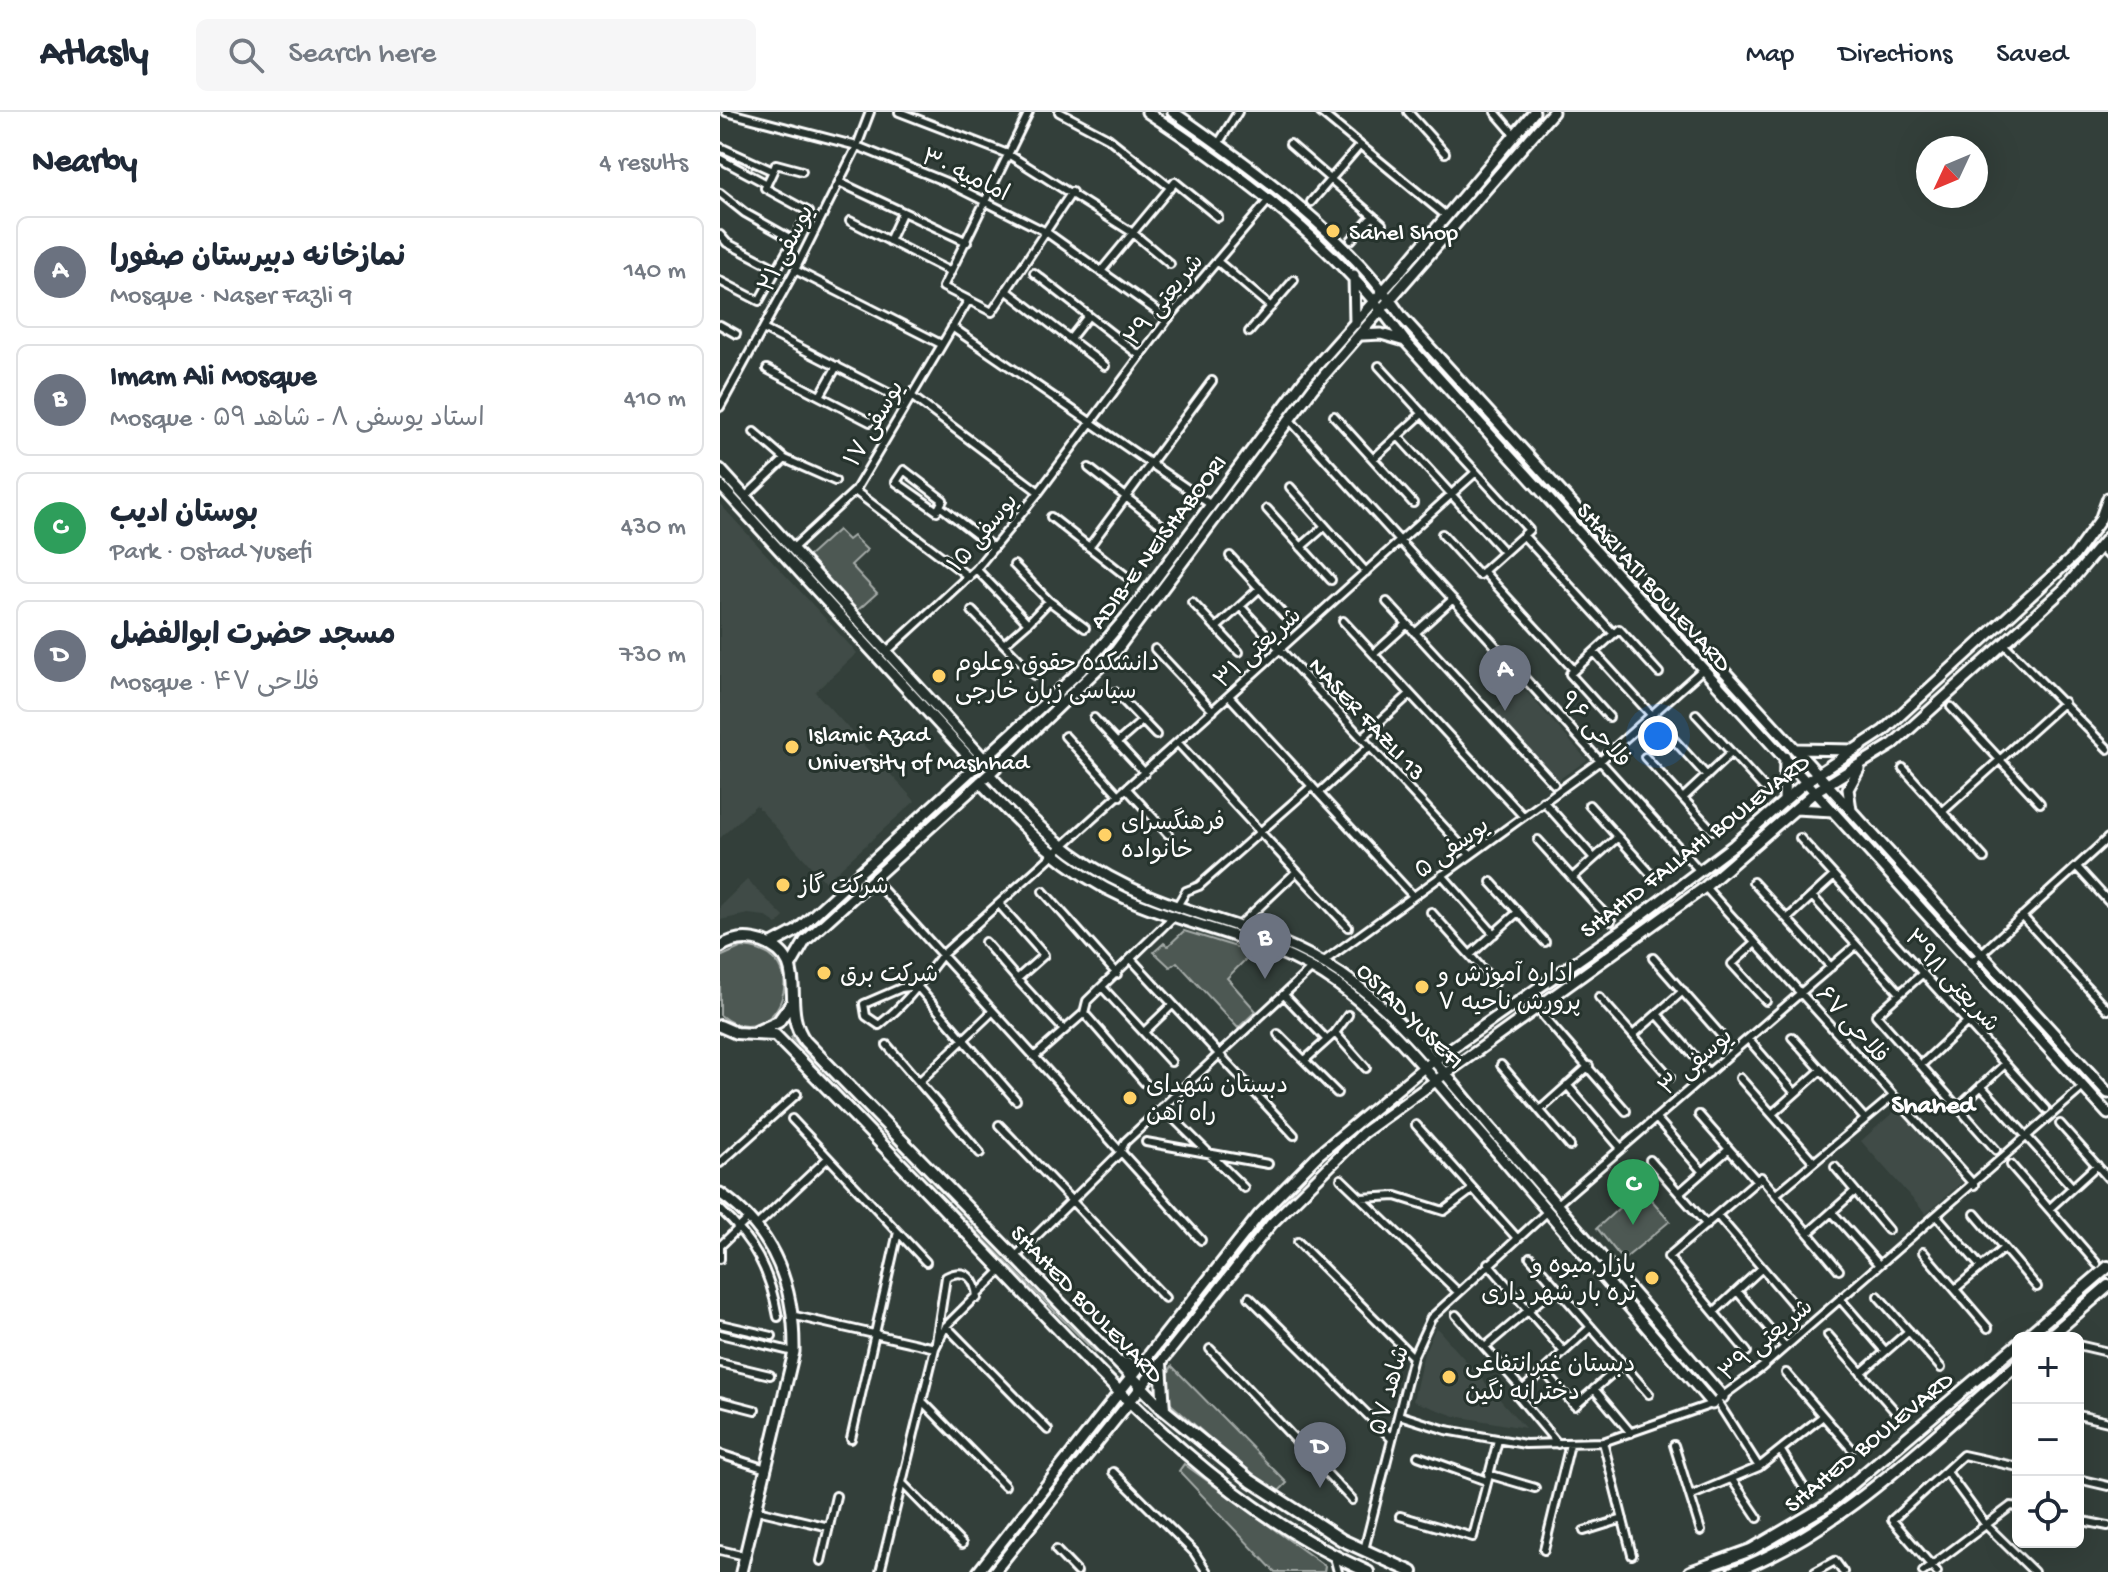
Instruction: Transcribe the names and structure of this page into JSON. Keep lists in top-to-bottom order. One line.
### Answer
{"streets":{"main road":["ADIB-E NEISHABOORI","SHARI'ATI BOULEVARD","SHAHID FALLAHI BOULEVARD","OSTAD YUSEFI","SHAHED BOULEVARD"],"street":["امامیه ۳۰","یوسفی ۲۱","شریعتی ۲۹","یوسفی ۱۷","یوسفی ۱۵","شریعتی ۳۱","NASER FAZLI 13","فلاحی ۹۶","یوسفی ۵","شریعتی ۳۹/۱","فلاحی ۶۷","یوسفی ۳","شریعتی ۳۹","شاهد ۵۷"]},"crossings":[["امامیه ۳۰","یوسفی ۲۱"],["امامیه ۳۰","شریعتی ۲۹"],["شریعتی ۲۹","یوسفی ۱۵"],["شریعتی ۲۹","SHARI'ATI BOULEVARD"],["ADIB-E NEISHABOORI","SHARI'ATI BOULEVARD"],["ADIB-E NEISHABOORI","فلاحی ۹۶"],["ADIB-E NEISHABOORI","OSTAD YUSEFI"],["ADIB-E NEISHABOORI","SHAHED BOULEVARD"],["SHARI'ATI BOULEVARD","SHAHID FALLAHI BOULEVARD"],["SHARI'ATI BOULEVARD","یوسفی ۵"],["SHARI'ATI BOULEVARD","شریعتی ۳۹"],["شریعتی ۳۱","NASER FAZLI 13"],["شریعتی ۳۱","فلاحی ۹۶"],["شریعتی ۳۱","OSTAD YUSEFI"],["NASER FAZLI 13","یوسفی ۵"],["فلاحی ۹۶","SHAHID FALLAHI BOULEVARD"],["فلاحی ۹۶","یوسفی ۵"],["SHAHID FALLAHI BOULEVARD","OSTAD YUSEFI"],["SHAHID FALLAHI BOULEVARD","فلاحی ۶۷"],["SHAHID FALLAHI BOULEVARD","SHAHED BOULEVARD"],["یوسفی ۵","OSTAD YUSEFI"],["OSTAD YUSEFI","یوسفی ۳"],["OSTAD YUSEFI","شریعتی ۳۹"],["فلاحی ۶۷","یوسفی ۳"],["فلاحی ۶۷","شریعتی ۳۹"],["یوسفی ۳","شاهد ۵۷"],["SHAHED BOULEVARD","شاهد ۵۷"],["شریعتی ۳۹","شاهد ۵۷"]],"districts":["Shahed"],"places":["Sahel Shop","دانشکده حقوق وعلوم سیاسی زبان خارجی","Islamic Azad University of Mashhad","فرهنگسرای خانواده","شرکت گاز","شرکت برق","اداره آموزش و پرورش ناحیه ۷","دبستان شهدای راه آهن","بازار میوه و تره بار شهر داری","دبستان غیرانتفاعی دخترانه نگین"],"north":"bottom left","page":{"header":"Atlasly","search":"Search here","nav":["Map","Directions","Saved"],"heading":["Nearby","4 results"],"list":[{"mark":"A","name":"نمازخانه دبیرستان صفورا","note":"Mosque · Naser Fazli 9","value":"140 m"},{"mark":"B","name":"Imam Ali Mosque","note":"Mosque · استاد یوسفی ۸ - شاهد ۵۹","value":"410 m"},{"mark":"C","name":"بوستان ادیب","note":"Park · Ostad Yusefi","value":"430 m"},{"mark":"D","name":"مسجد حضرت ابوالفضل","note":"Mosque · فلاحی ۴۷","value":"730 m"}],"pins":["A","B","C","D"],"map_buttons":["+","−"]}}
